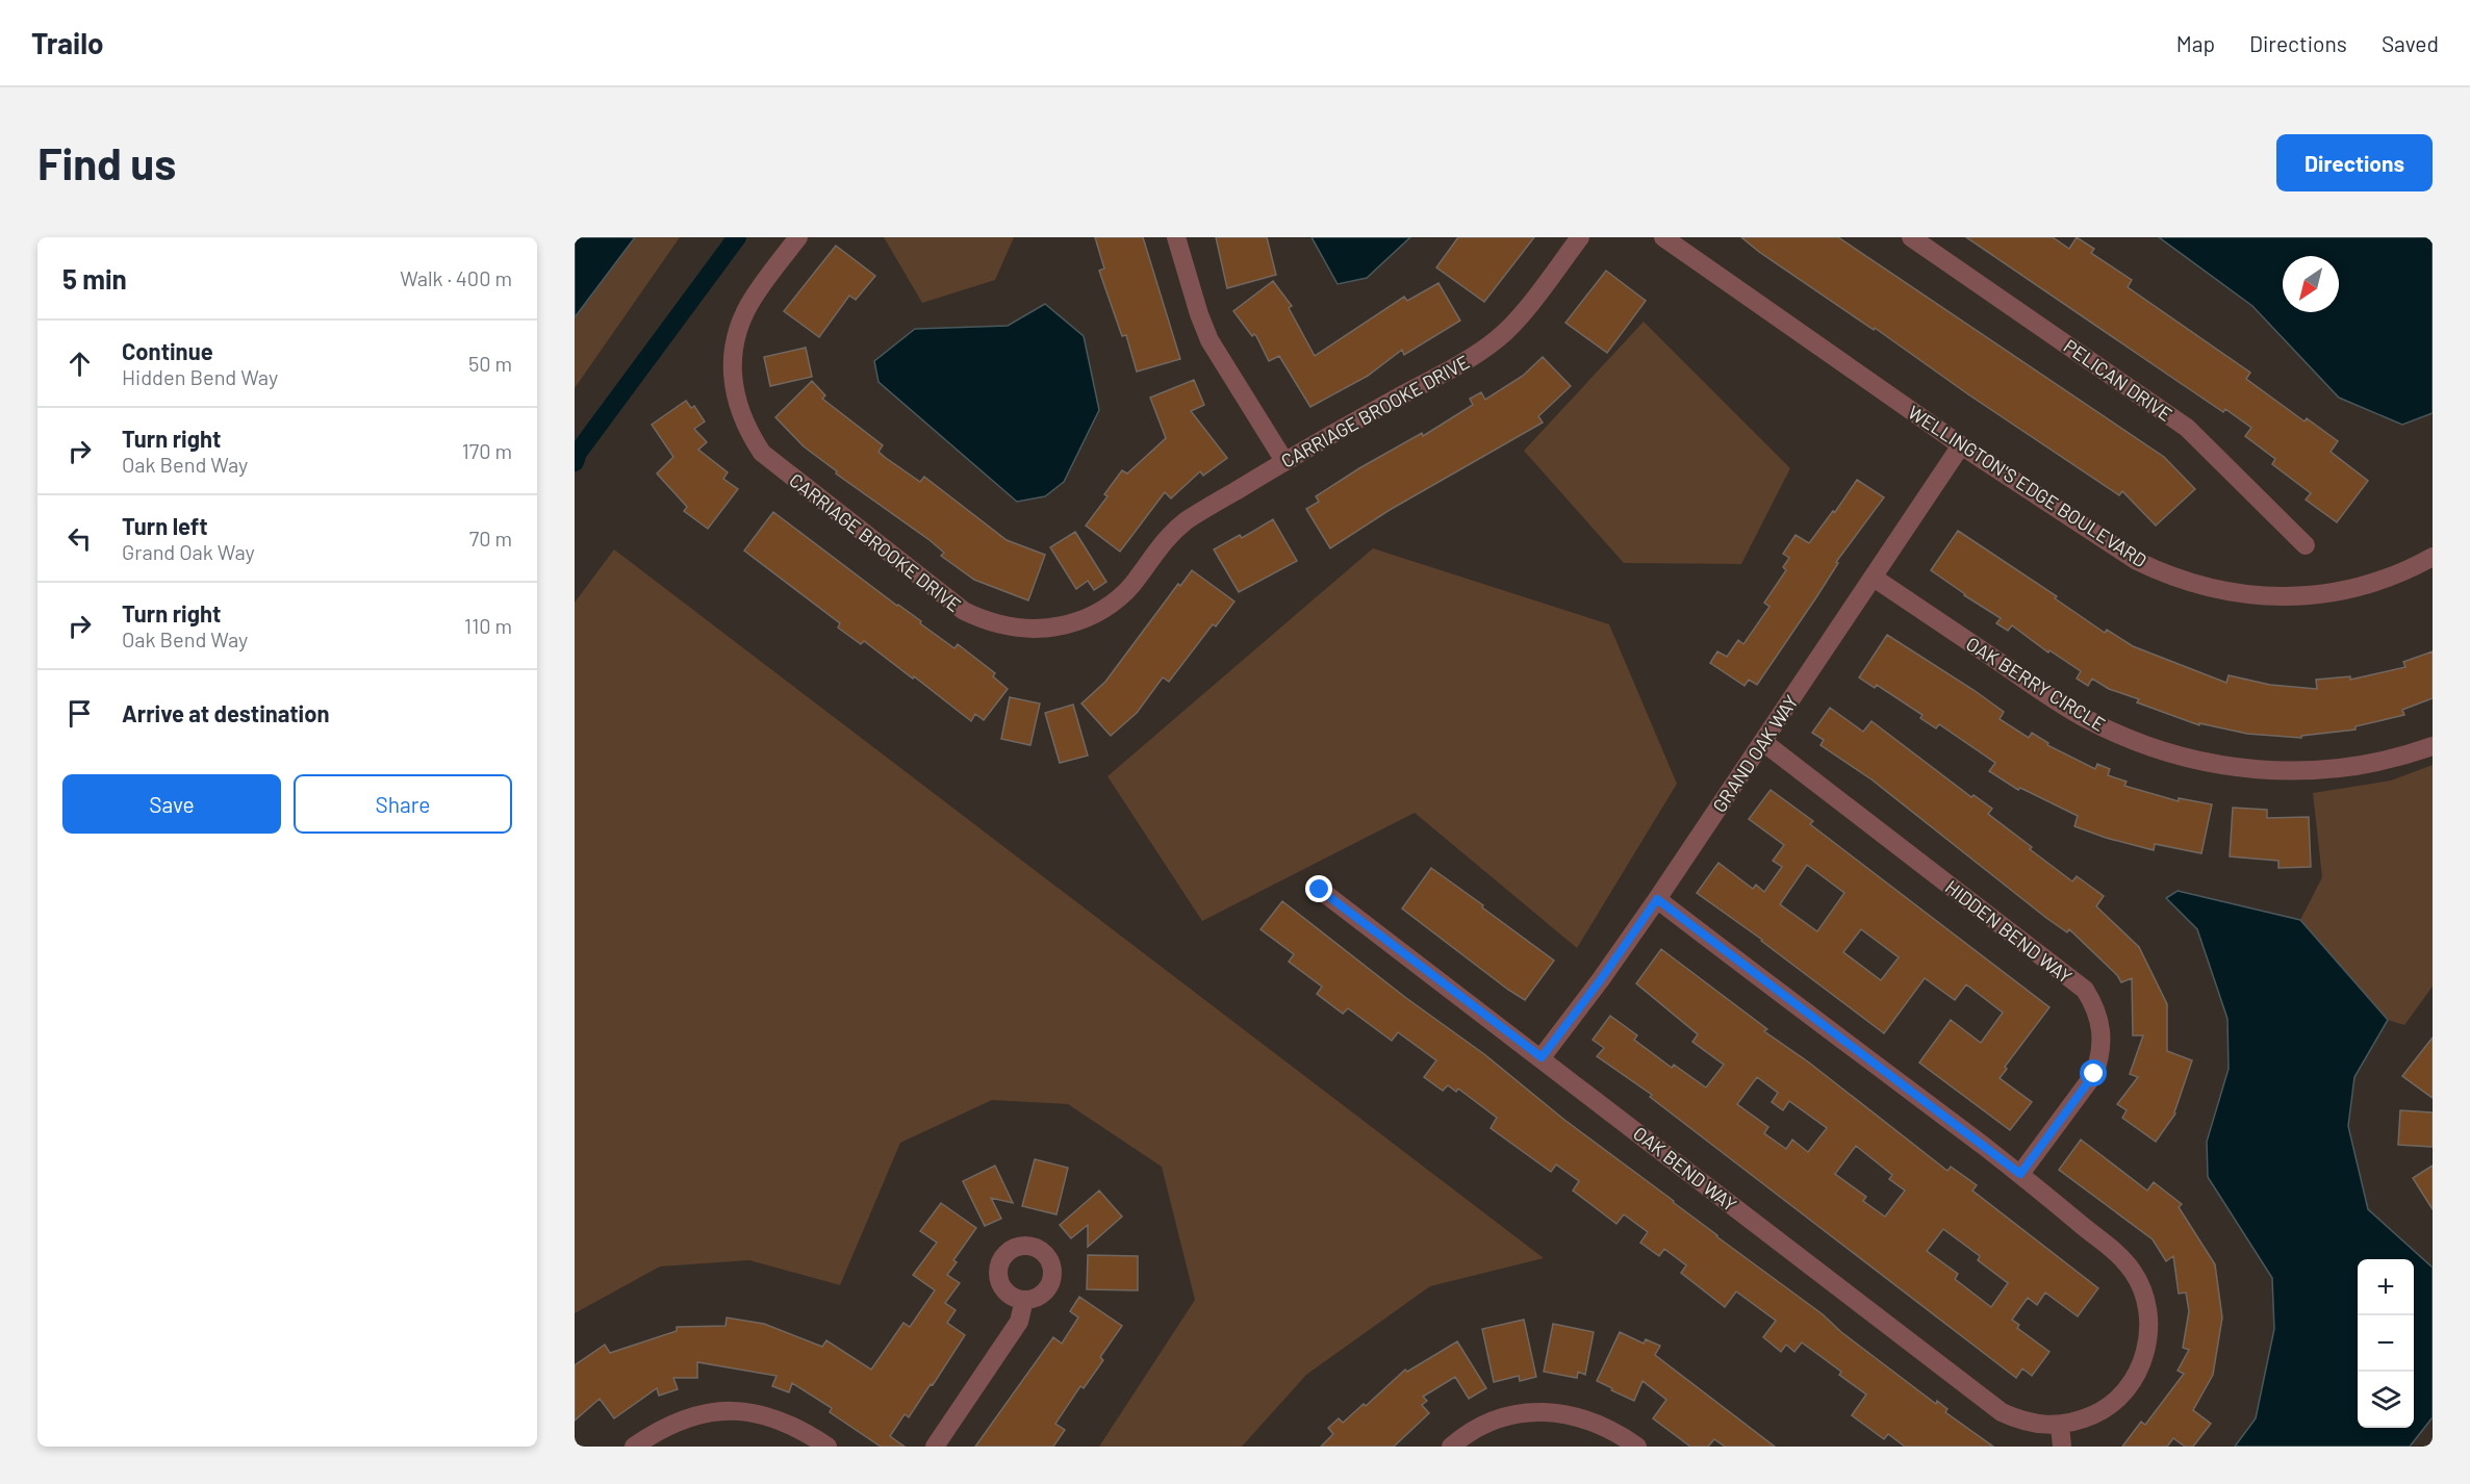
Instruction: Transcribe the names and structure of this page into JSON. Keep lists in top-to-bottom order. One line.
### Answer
{"streets":{"street":["PELICAN DRIVE","CARRIAGE BROOKE DRIVE","WELLINGTON'S EDGE BOULEVARD","OAK BERRY CIRCLE","GRAND OAK WAY","HIDDEN BEND WAY","OAK BEND WAY"]},"crossings":[["WELLINGTON'S EDGE BOULEVARD","GRAND OAK WAY"],["OAK BERRY CIRCLE","GRAND OAK WAY"],["GRAND OAK WAY","HIDDEN BEND WAY"],["GRAND OAK WAY","OAK BEND WAY"],["HIDDEN BEND WAY","OAK BEND WAY"]],"north":"bottom left","page":{"header":"Trailo","nav":["Map","Directions","Saved"],"buttons":["Directions",["Save","Share"]],"title":"Find us","heading":["5 min","Walk · 400 m"],"list":[["Continue","Hidden Bend Way","50 m"],["Turn right","Oak Bend Way","170 m"],["Turn left","Grand Oak Way","70 m"],["Turn right","Oak Bend Way","110 m"],"Arrive at destination"],"map_buttons":["+","−"]}}
